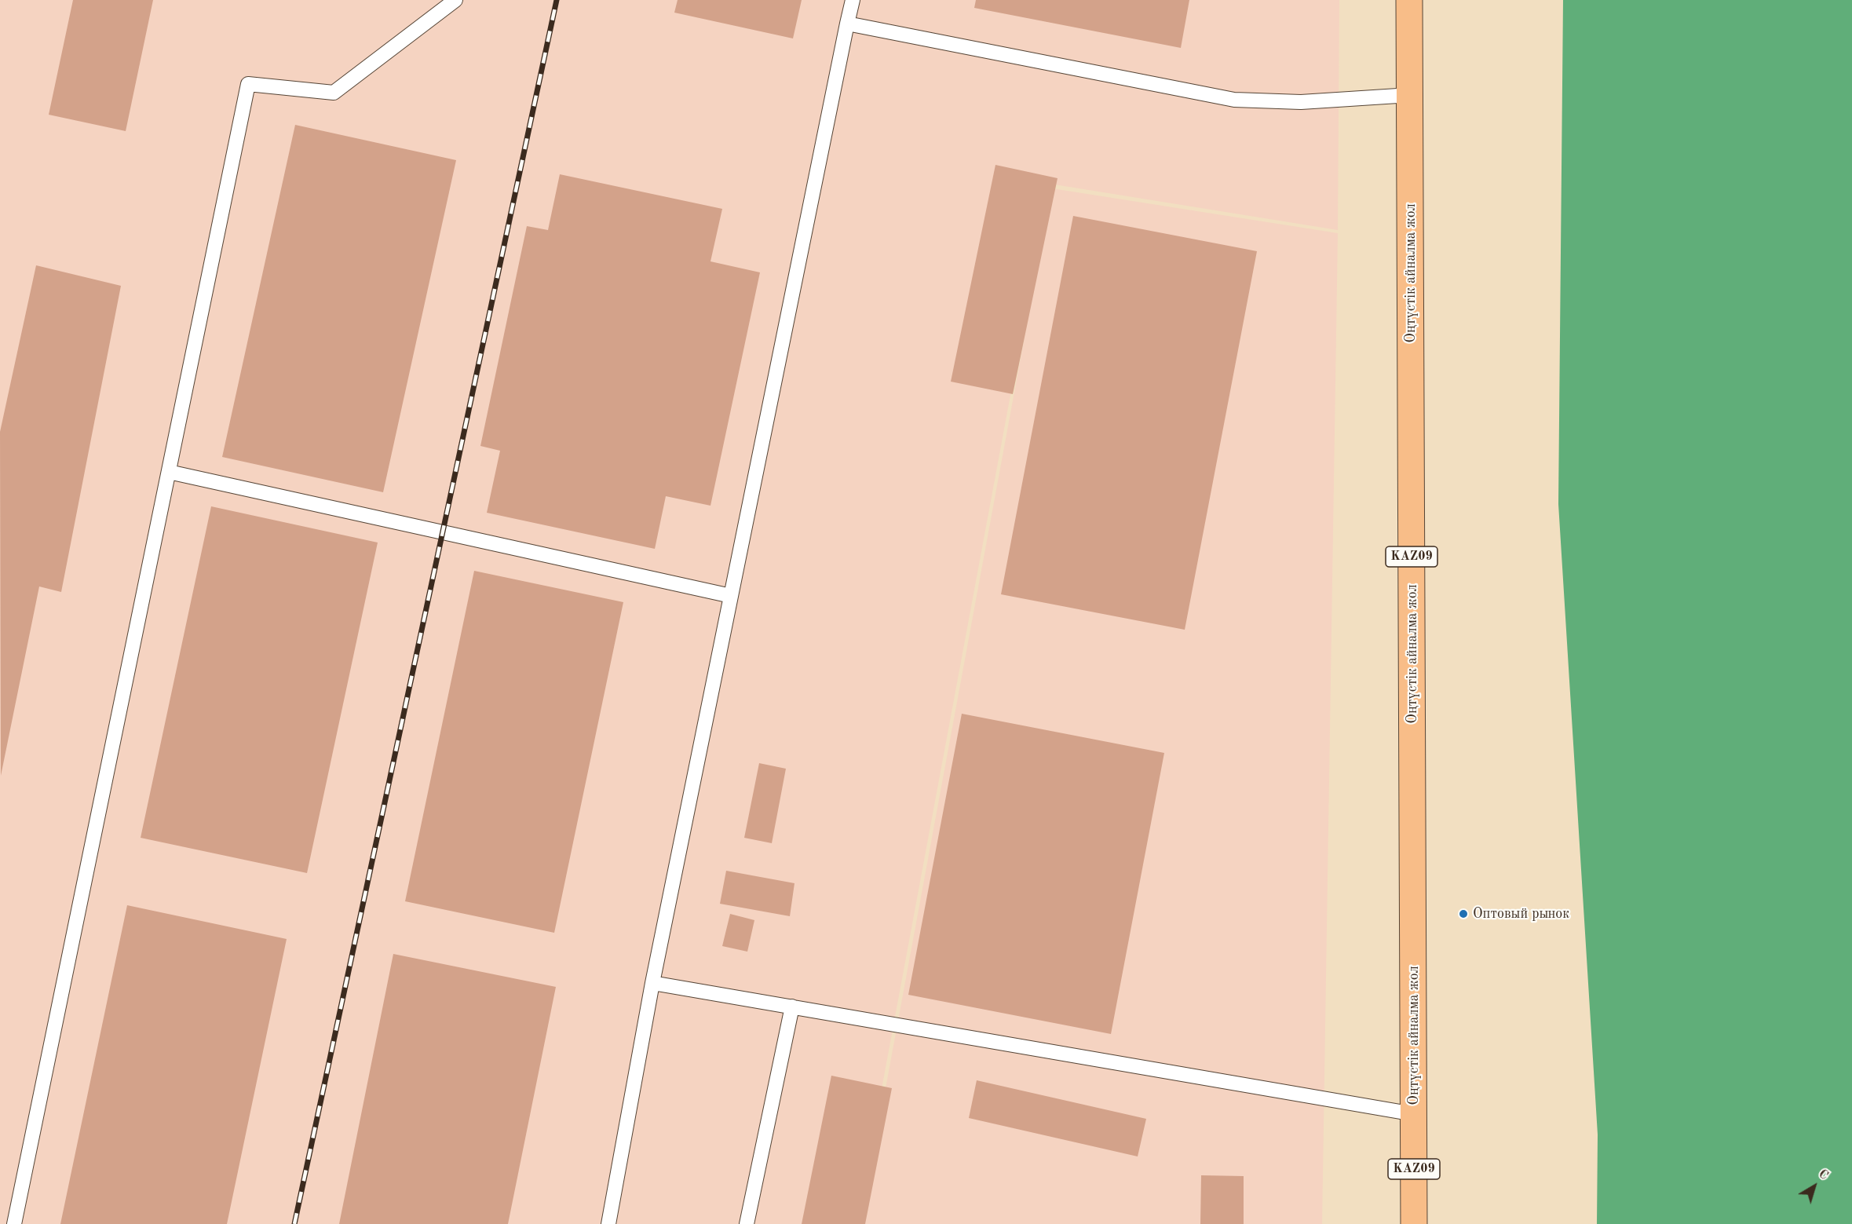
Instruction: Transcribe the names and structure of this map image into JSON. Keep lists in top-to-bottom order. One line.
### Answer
{"streets":{"highway":["Оңтүстік айналма жол","KAZ09"]},"places":["Оптовый рынок"],"north":"top right"}
